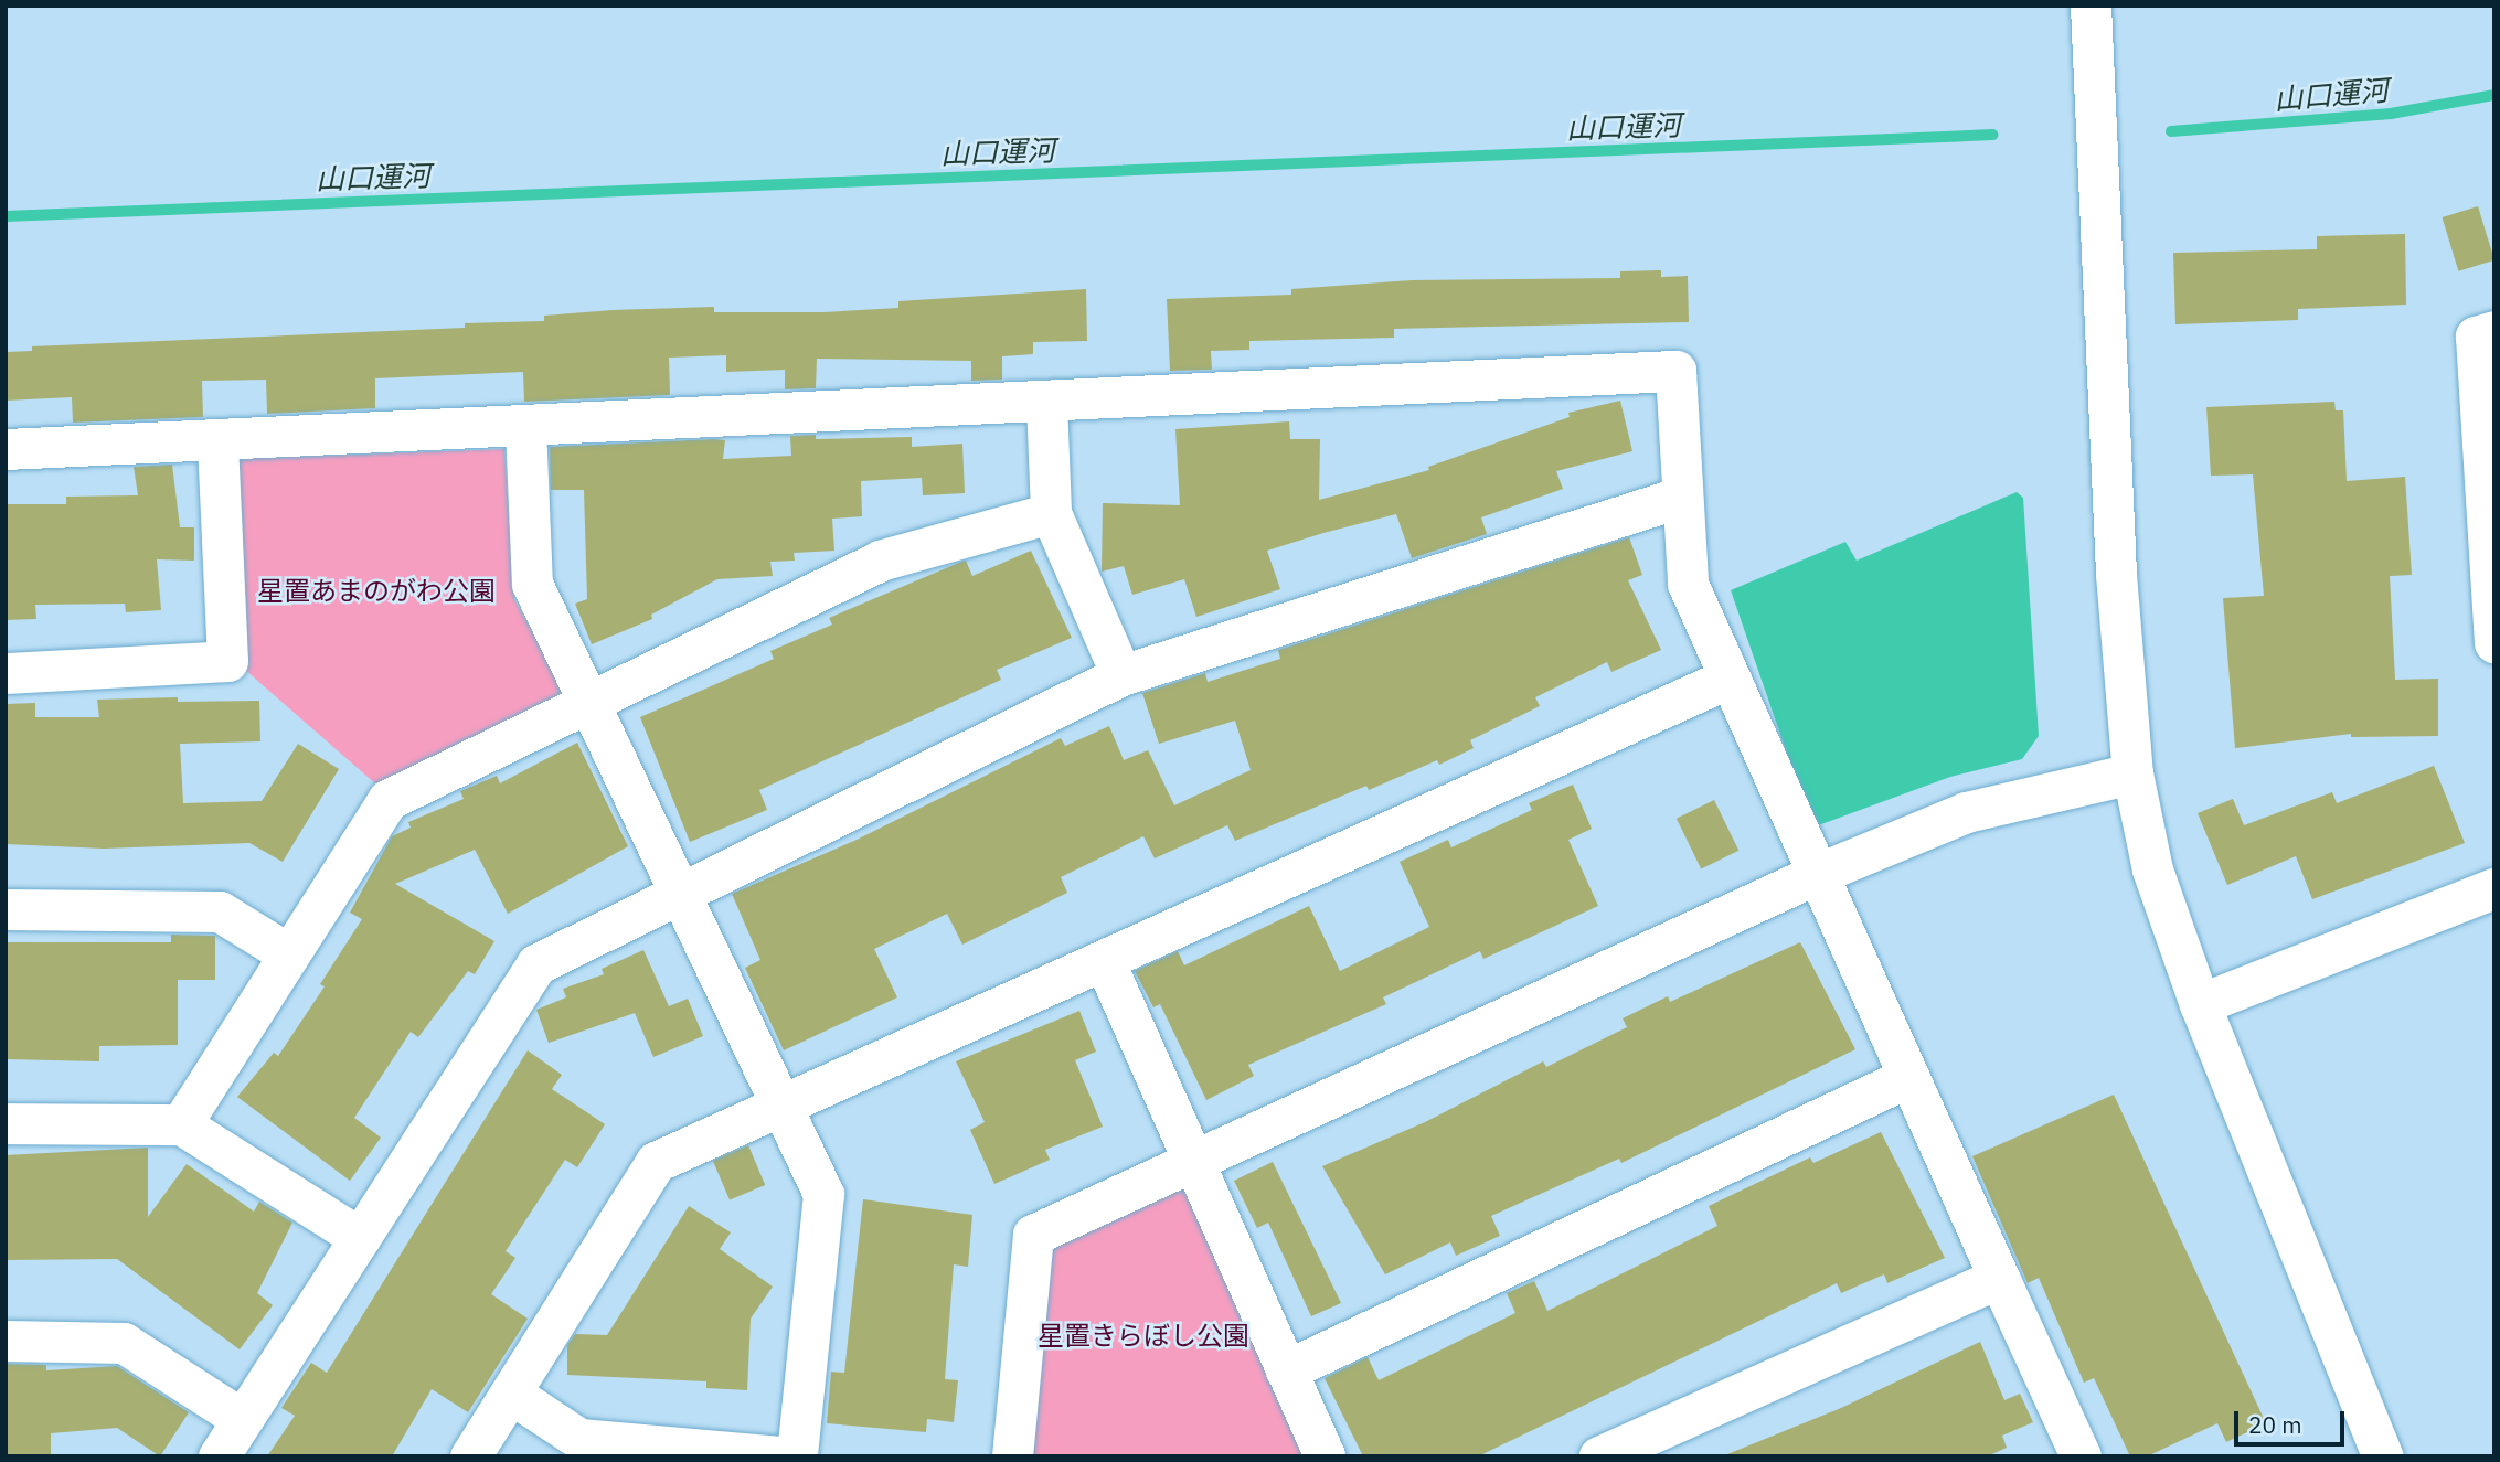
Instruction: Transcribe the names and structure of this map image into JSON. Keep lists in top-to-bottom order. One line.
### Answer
{"water":["山口運河"],"parks":["星置あまのがわ公園","星置きらぼし公園"],"scale_bar":"20 m"}
